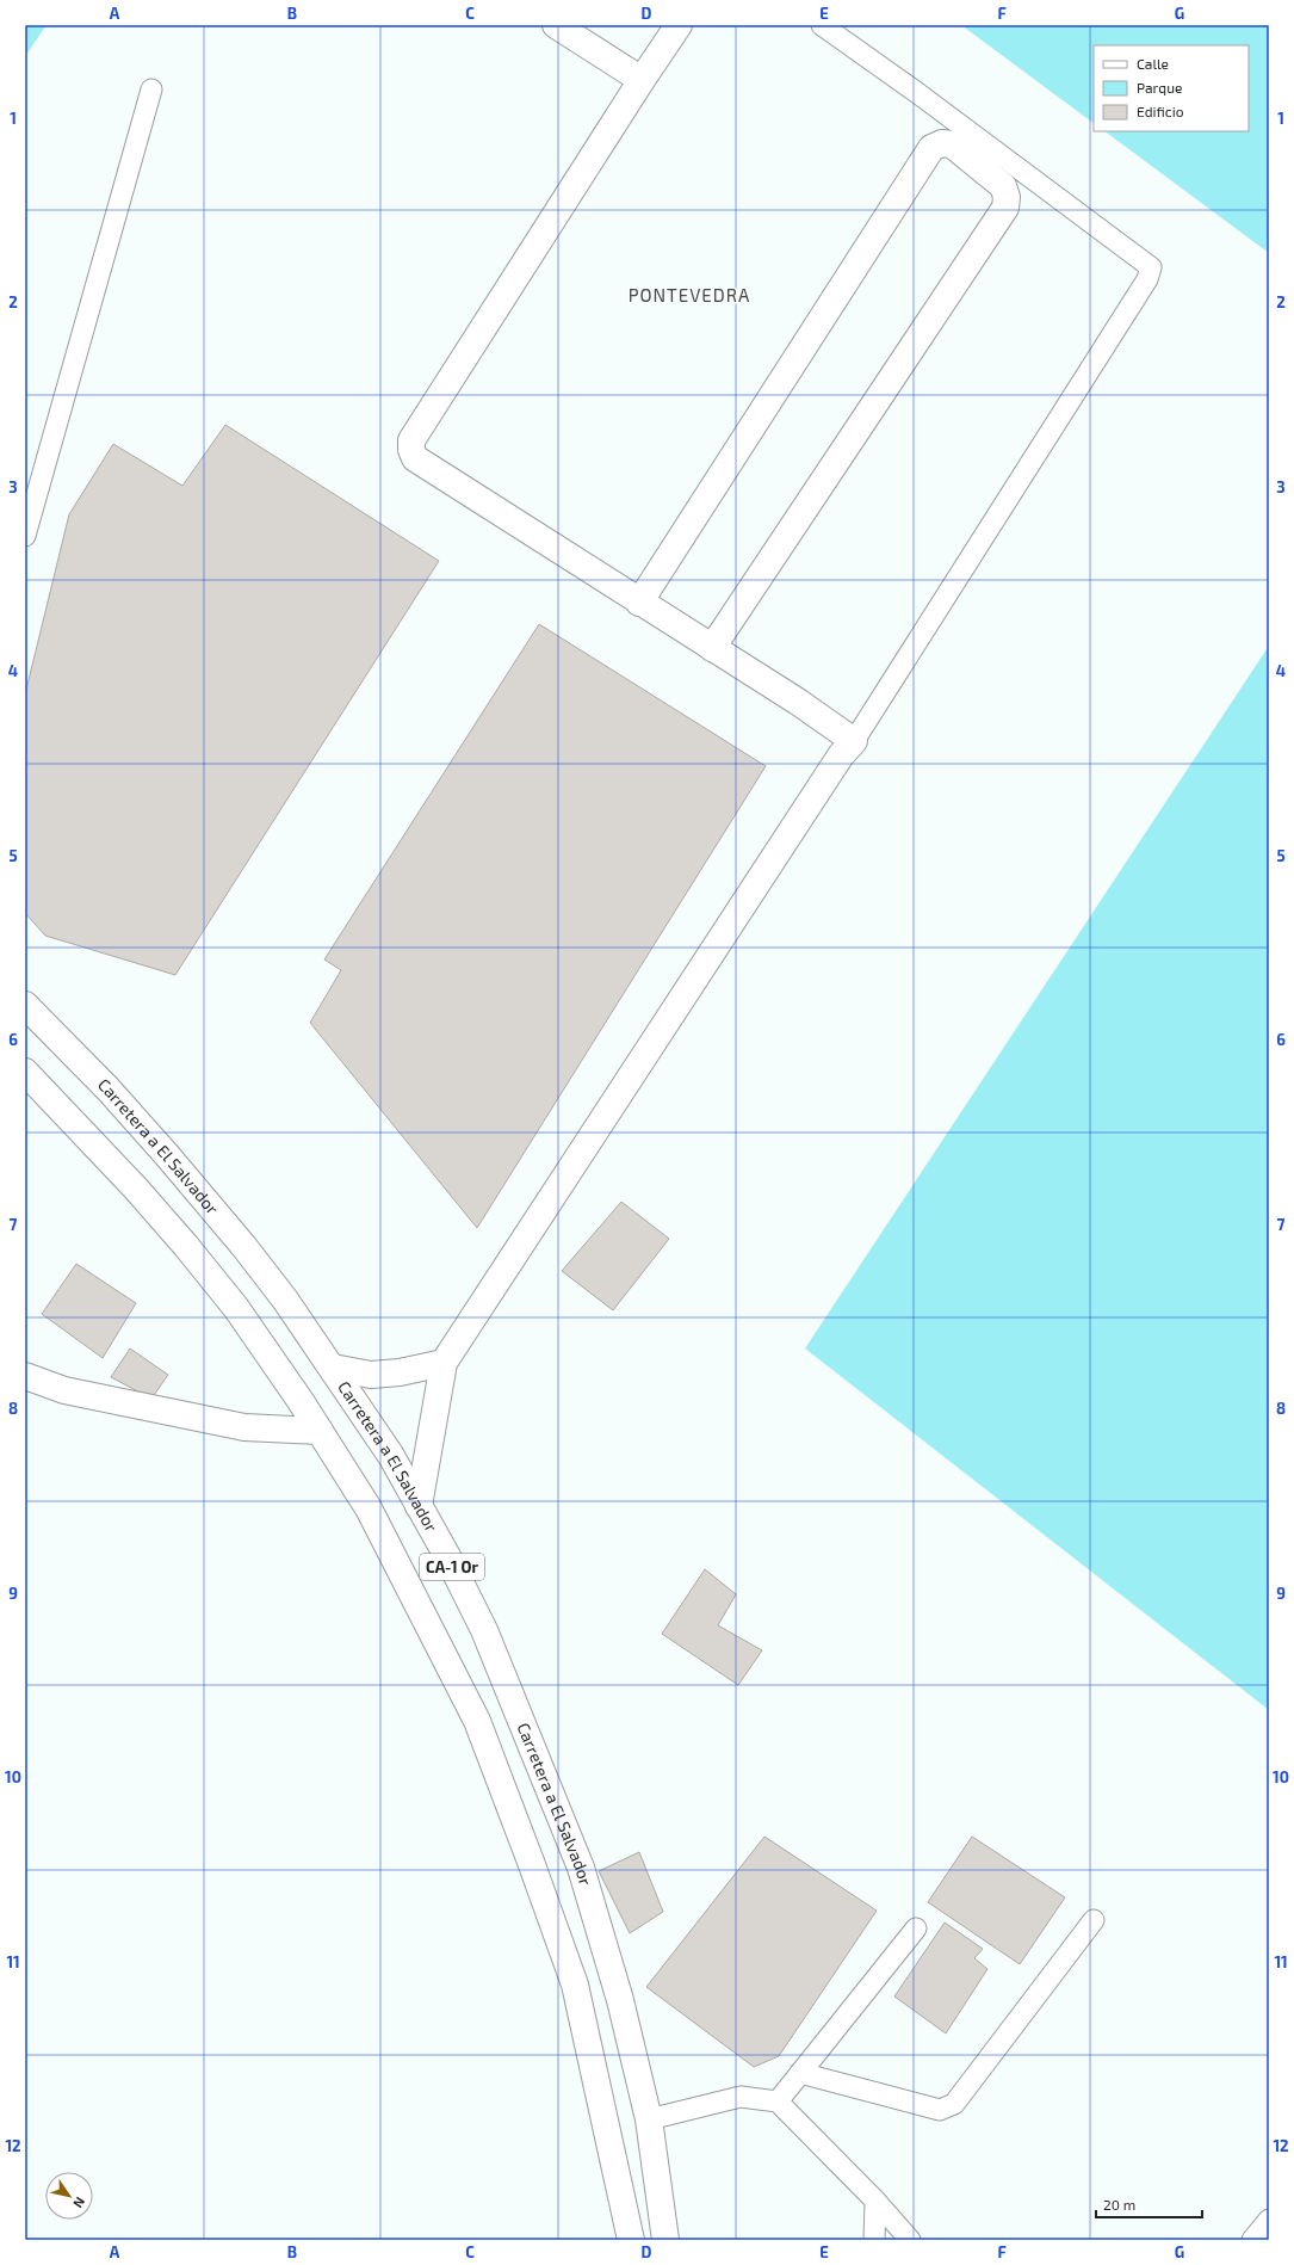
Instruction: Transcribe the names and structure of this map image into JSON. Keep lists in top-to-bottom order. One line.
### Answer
{"streets":{"main road":["Carretera a El Salvador","CA-1 Or"]},"districts":["PONTEVEDRA"],"legend":["Calle","Parque","Edificio"],"scale_bar":"20 m","north":"bottom right","grid":{"columns":["A","B","C","D","E","F","G"],"rows":["1","2","3","4","5","6","7","8","9","10","11","12"]}}
